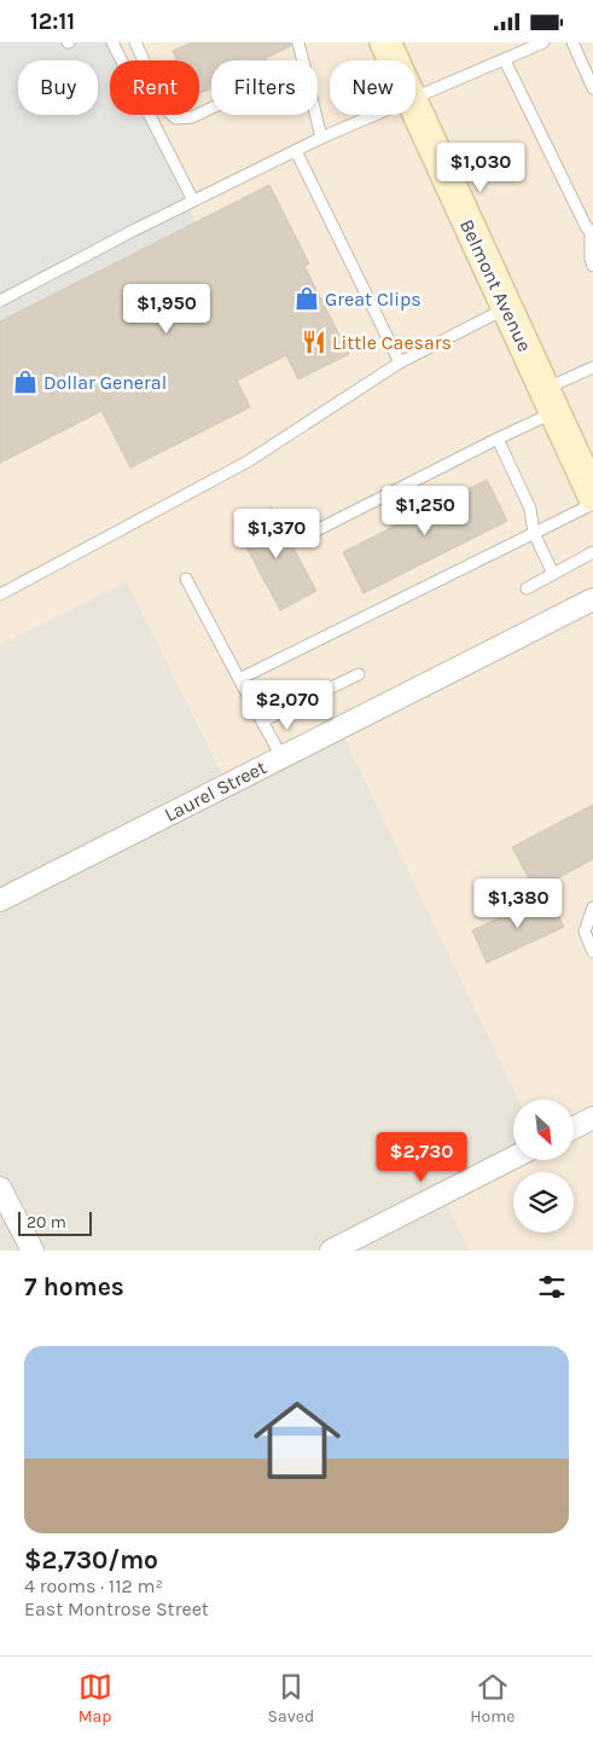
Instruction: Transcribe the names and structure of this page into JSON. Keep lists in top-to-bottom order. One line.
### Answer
{"streets":{"main road":["Belmont Avenue"],"street":["Laurel Street"]},"places":{"shop":["Great Clips","Dollar General"],"restaurant":["Little Caesars"]},"scale_bar":"20 m","north":"bottom right","page":{"status":"12:11","chip":["Buy","Rent","Filters","New"],"price":["$1,030","$1,950","$1,250","$1,370","$2,070","$1,380","$2,730"],"scale":"20 m","heading":"7 homes","list":[{"name":"$2,730/mo","note":"4 rooms · 112 m² · East Montrose Street"}],"tabs":["Map","Saved","Home"]}}
